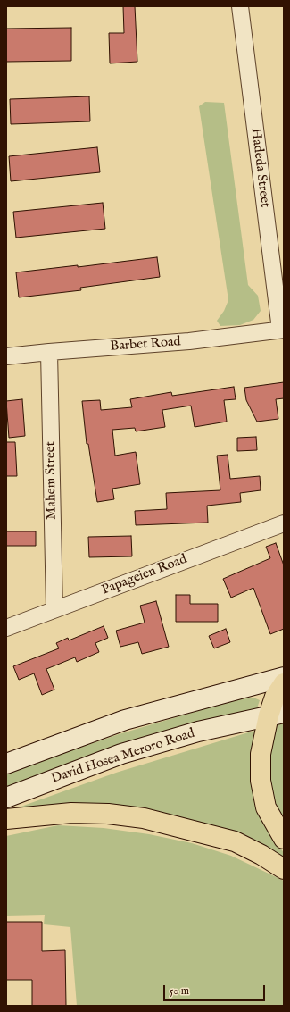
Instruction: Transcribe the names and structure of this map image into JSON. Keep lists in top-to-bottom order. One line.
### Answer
{"streets":{"main road":["David Hosea Meroro Road"],"street":["Hadeda Street","Barbet Road","Mahem Street","Papageien Road"]},"crossings":[["Hadeda Street","Barbet Road"],["Barbet Road","Mahem Street"],["Mahem Street","Papageien Road"]],"scale_bar":"50 m"}
